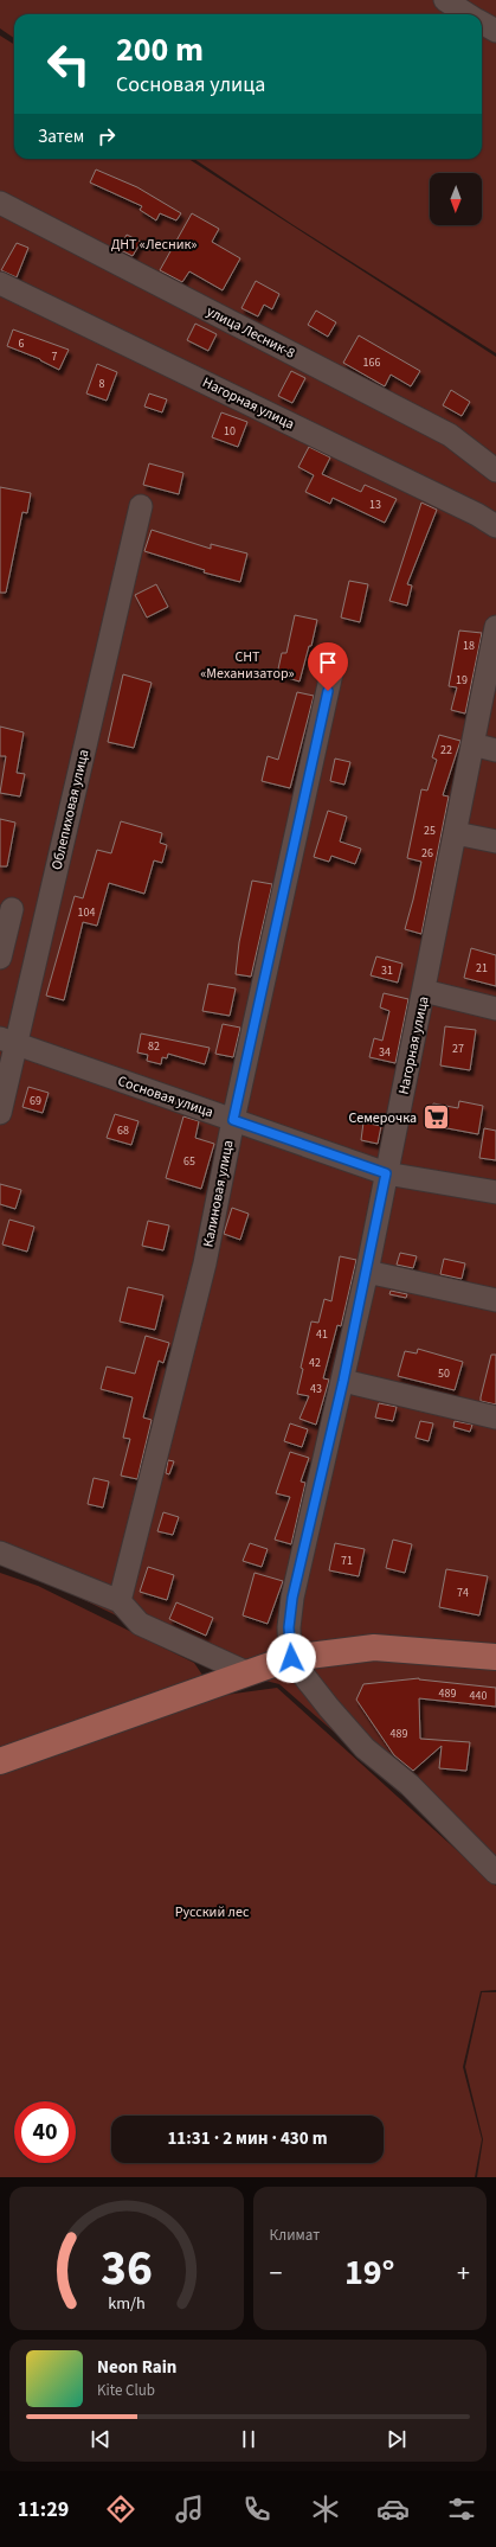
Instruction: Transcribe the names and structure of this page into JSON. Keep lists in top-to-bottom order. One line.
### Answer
{"streets":{"street":["улица Лесник-8","Нагорная улица","Облепиховая улица","Сосновая улица","Калиновая улица"]},"crossings":[["Нагорная улица","Сосновая улица"],["Облепиховая улица","Сосновая улица"],["Сосновая улица","Калиновая улица"]],"parks":["ДНТ «Лесник»","СНТ «Механизатор»","Русский лес"],"places":{"supermarket":["Семерочка"]},"house_numbers":["6","7","166","8","10","13","18","19","22","25","26","104","21","31","82","27","34","69","68","65","41","42","50","43","71","74","489","440","489"],"north":"bottom","page":{"turn":["200 m","Сосновая улица"],"then":"Затем","limit":"40","trip":"11:31 · 2 мин · 430 m","tile":"Климат","heat":["−","19°","+"],"song":["Neon Rain","Kite Club"],"tabs":"11:29","gauge":["36","km/h"]}}
